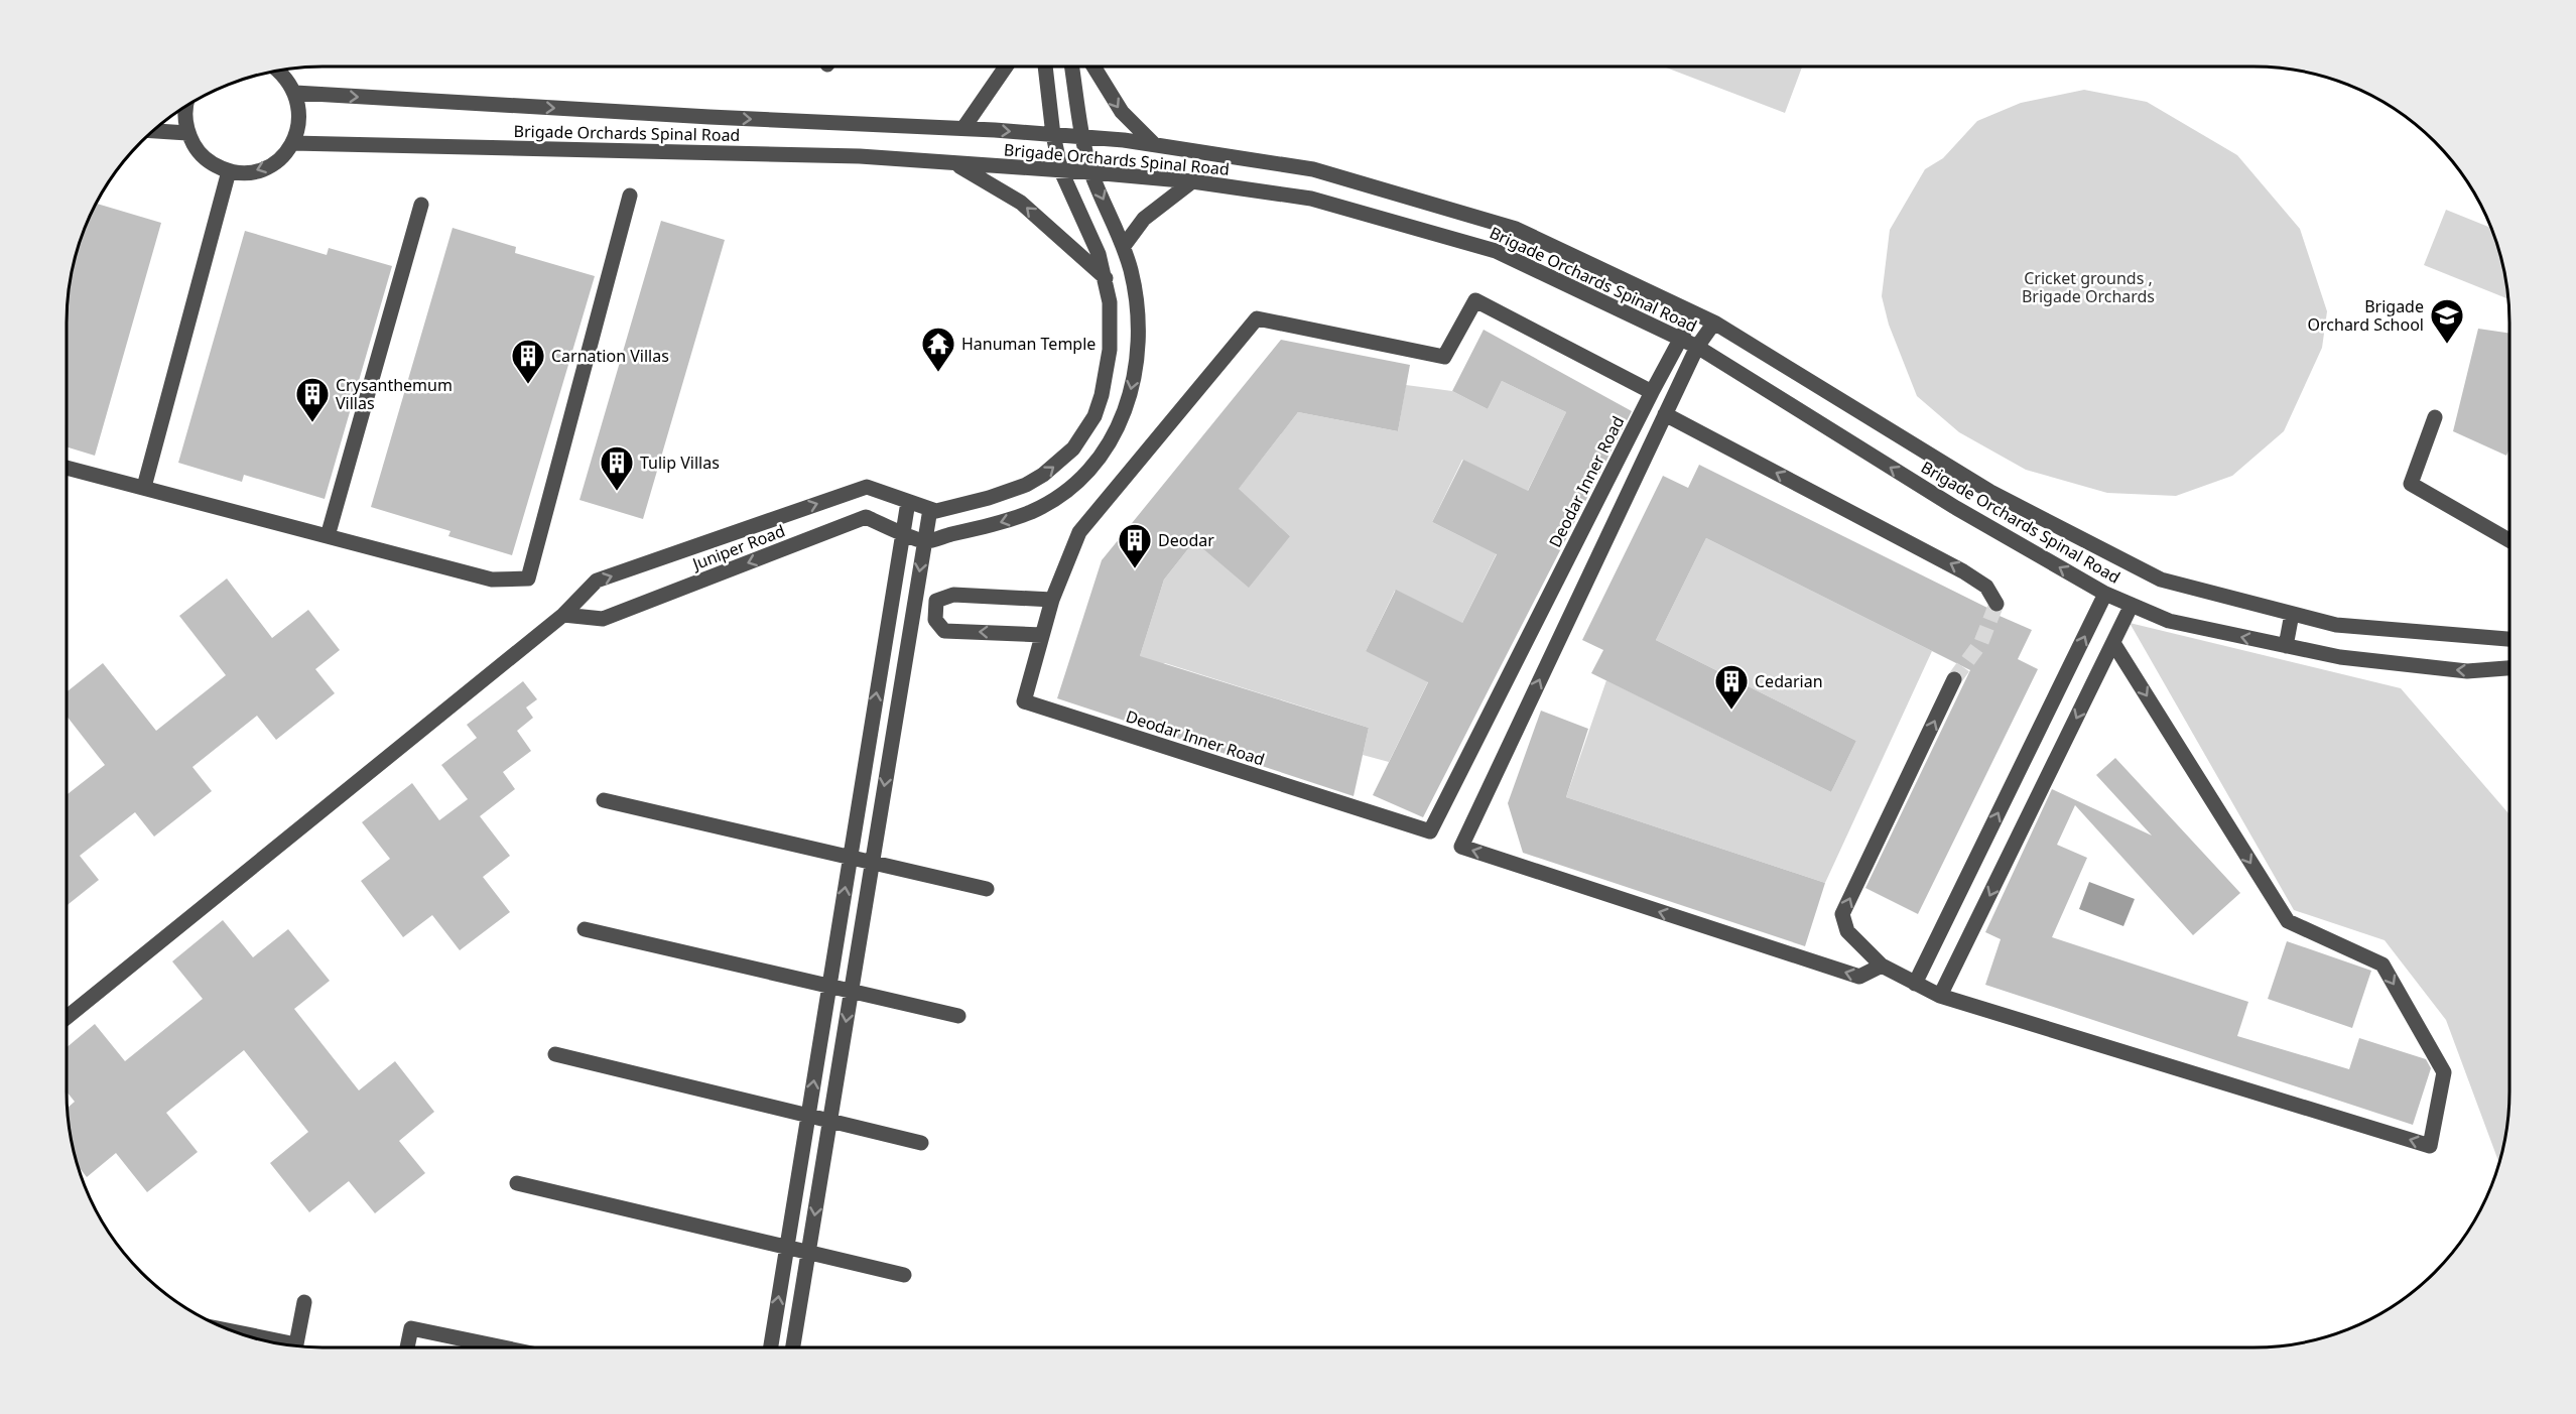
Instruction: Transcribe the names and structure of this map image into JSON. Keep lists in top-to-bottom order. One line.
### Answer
{"streets":{"street":["Brigade Orchards Spinal Road","Deodar Inner Road","Juniper Road"]},"parks":["Cricket grounds , Brigade Orchards"],"places":{"school or university":["Brigade Orchard School"],"temple":["Hanuman Temple"],"building":["Carnation Villas","Crysanthemum Villas","Tulip Villas","Deodar","Cedarian"]}}
